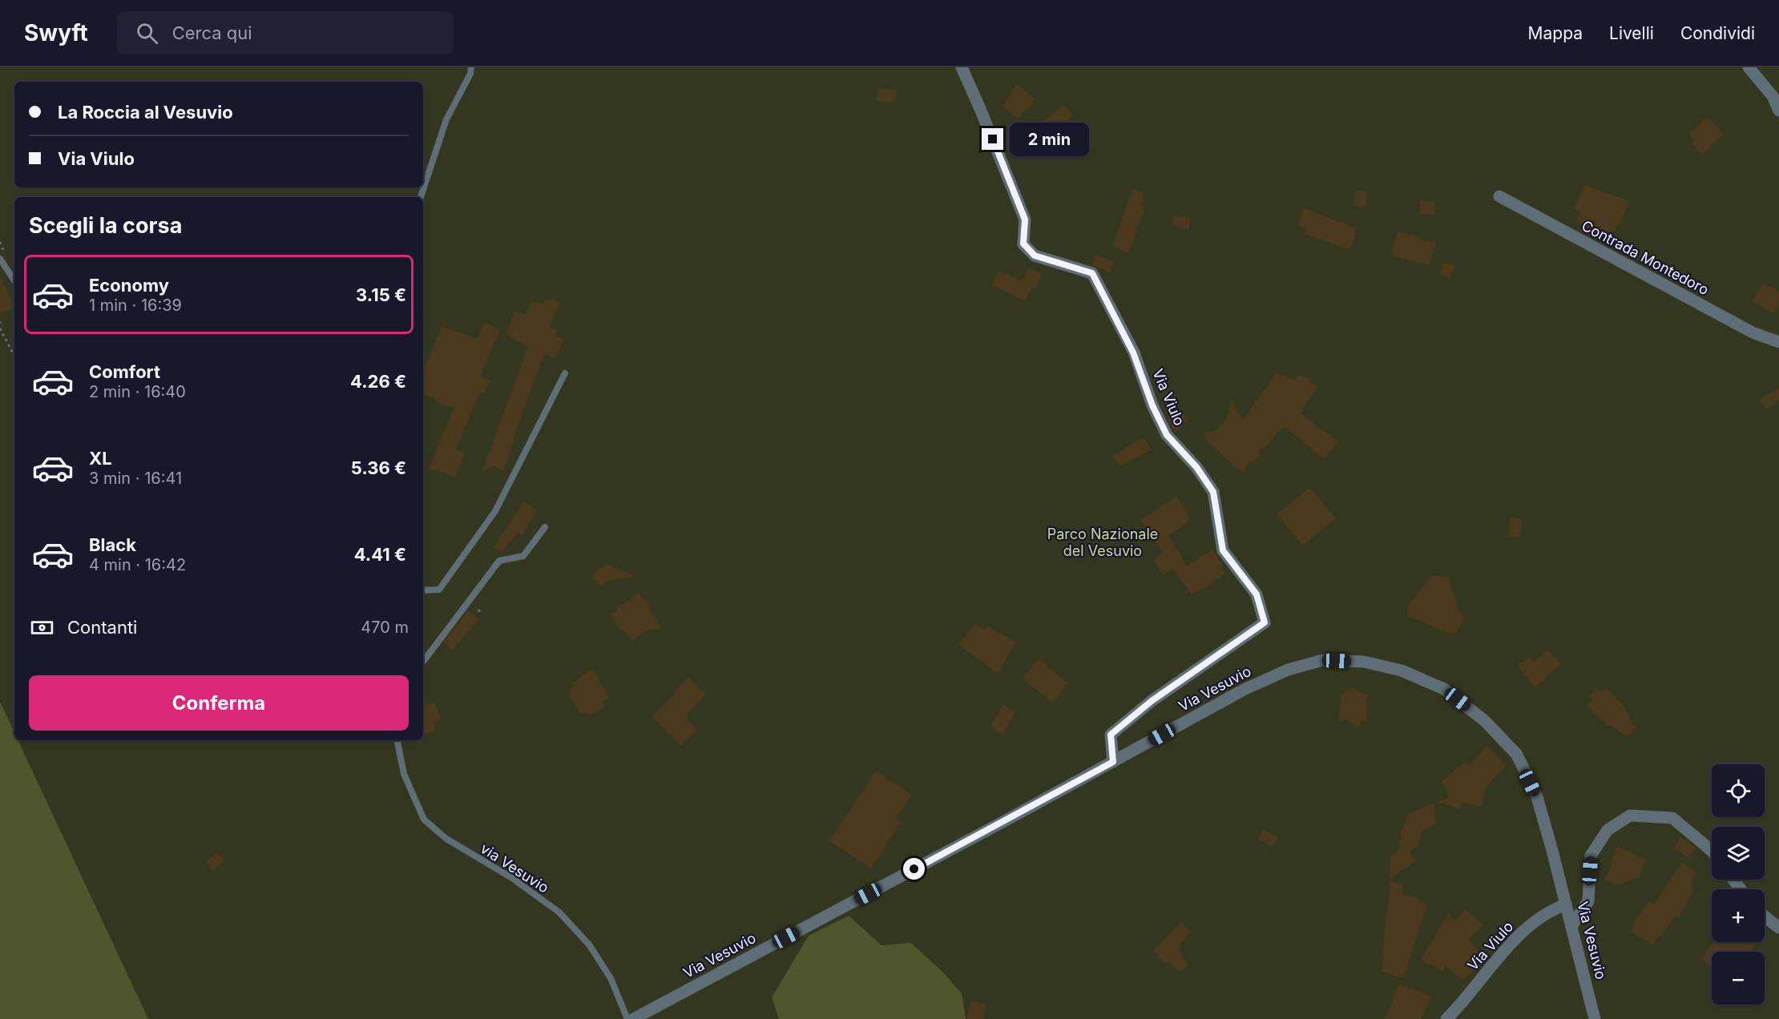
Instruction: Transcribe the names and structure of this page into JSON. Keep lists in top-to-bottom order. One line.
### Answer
{"streets":{"street":["Contrada Montedoro","Via Viulo","Via Vesuvio"],"lane":["via Vesuvio"]},"crossings":[["Via Viulo","Via Vesuvio"]],"parks":["Parco Nazionale del Vesuvio"],"page":{"header":"Swyft","search":"Cerca qui","nav":["Mappa","Livelli","Condividi"],"banner":["La Roccia al Vesuvio","Via Viulo"],"bubble":"2 min","heading":"Scegli la corsa","list":[{"name":"Economy","note":"1 min · 16:39","value":"3.15 €"},{"name":"Comfort","note":"2 min · 16:40","value":"4.26 €"},{"name":"XL","note":"3 min · 16:41","value":"5.36 €"},{"name":"Black","note":"4 min · 16:42","value":"4.41 €"}],"pay":["Contanti","470 m"],"buttons":"Conferma","map_buttons":["+","−"]}}
